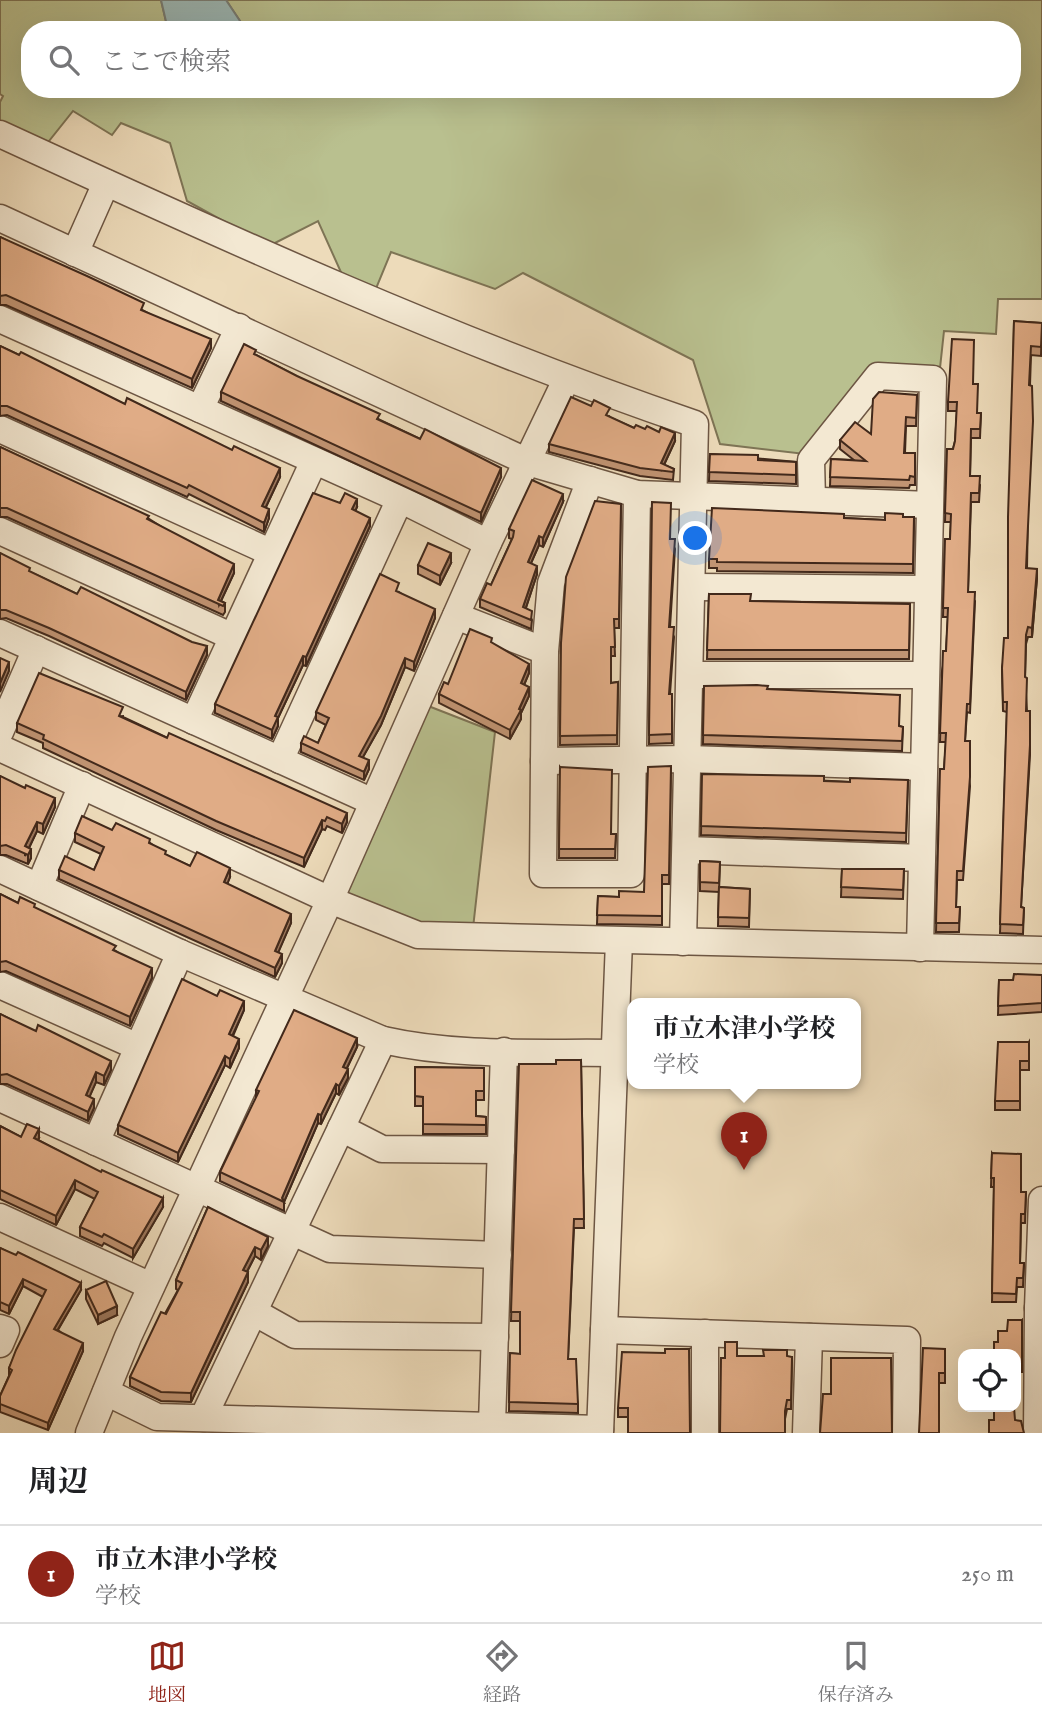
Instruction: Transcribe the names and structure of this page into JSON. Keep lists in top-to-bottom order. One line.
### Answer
{"page":{"search":"ここで検索","popup":["市立木津小学校","学校"],"pins":"1","heading":"周辺","list":[{"mark":"1","name":"市立木津小学校","note":"学校","value":"250 m"}],"nav":["地図","経路","保存済み"]}}
